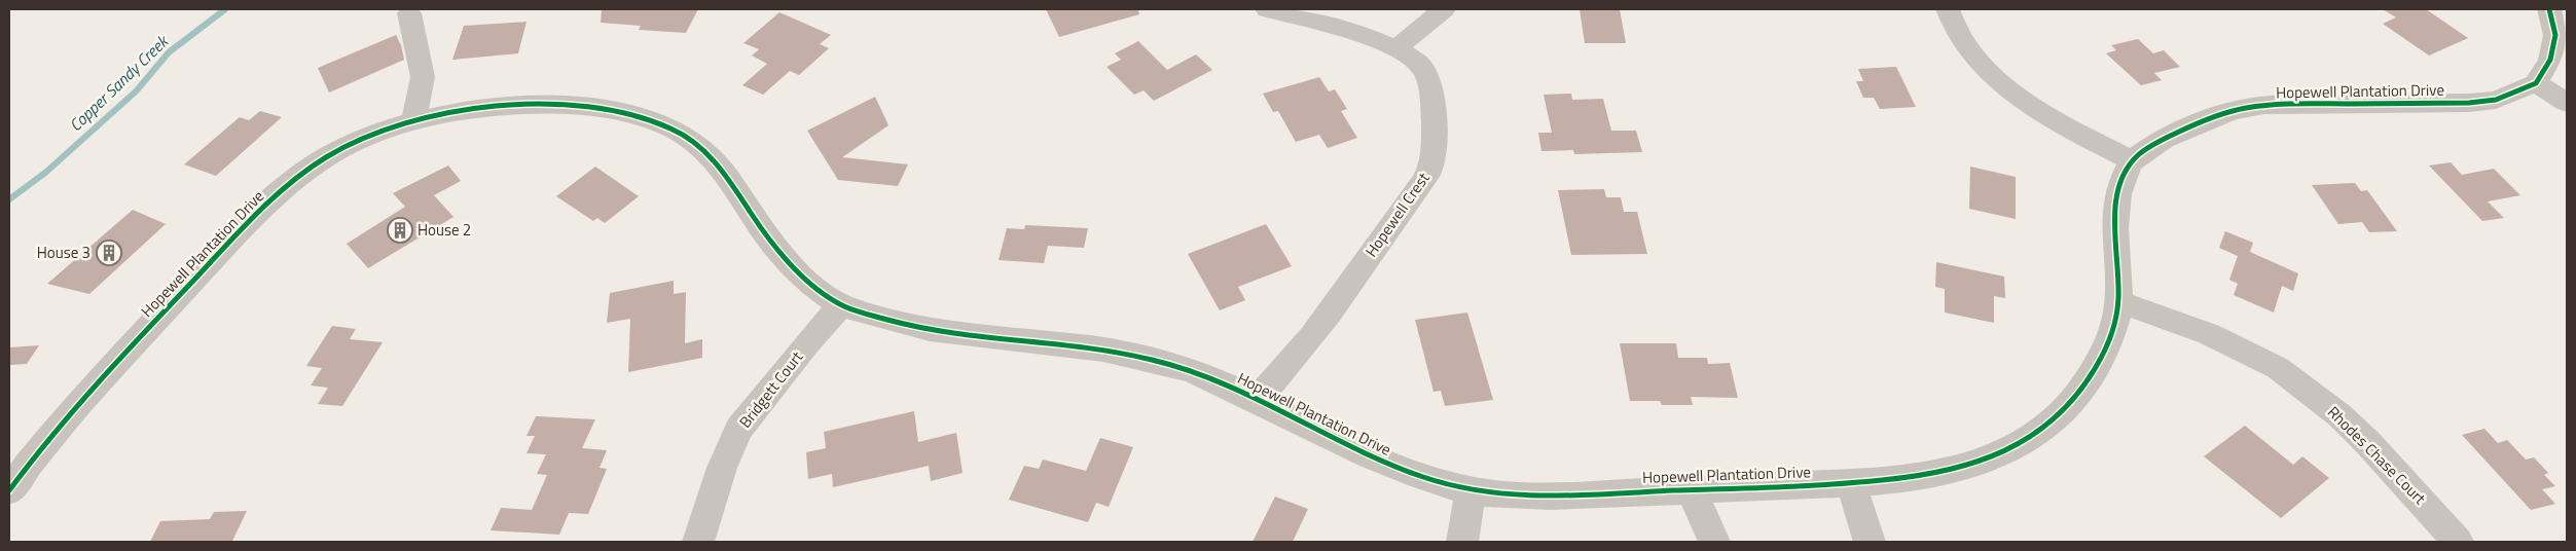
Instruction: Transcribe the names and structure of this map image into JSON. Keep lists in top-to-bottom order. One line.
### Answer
{"streets":{"street":["Hopewell Plantation Drive","Hopewell Crest","Bridgett Court","Rhodes Chase Court"]},"crossings":[["Hopewell Plantation Drive","Hopewell Crest"],["Hopewell Plantation Drive","Bridgett Court"],["Hopewell Plantation Drive","Rhodes Chase Court"]],"water":["Copper Sandy Creek"],"places":{"building":["House 2","House 3"]}}
